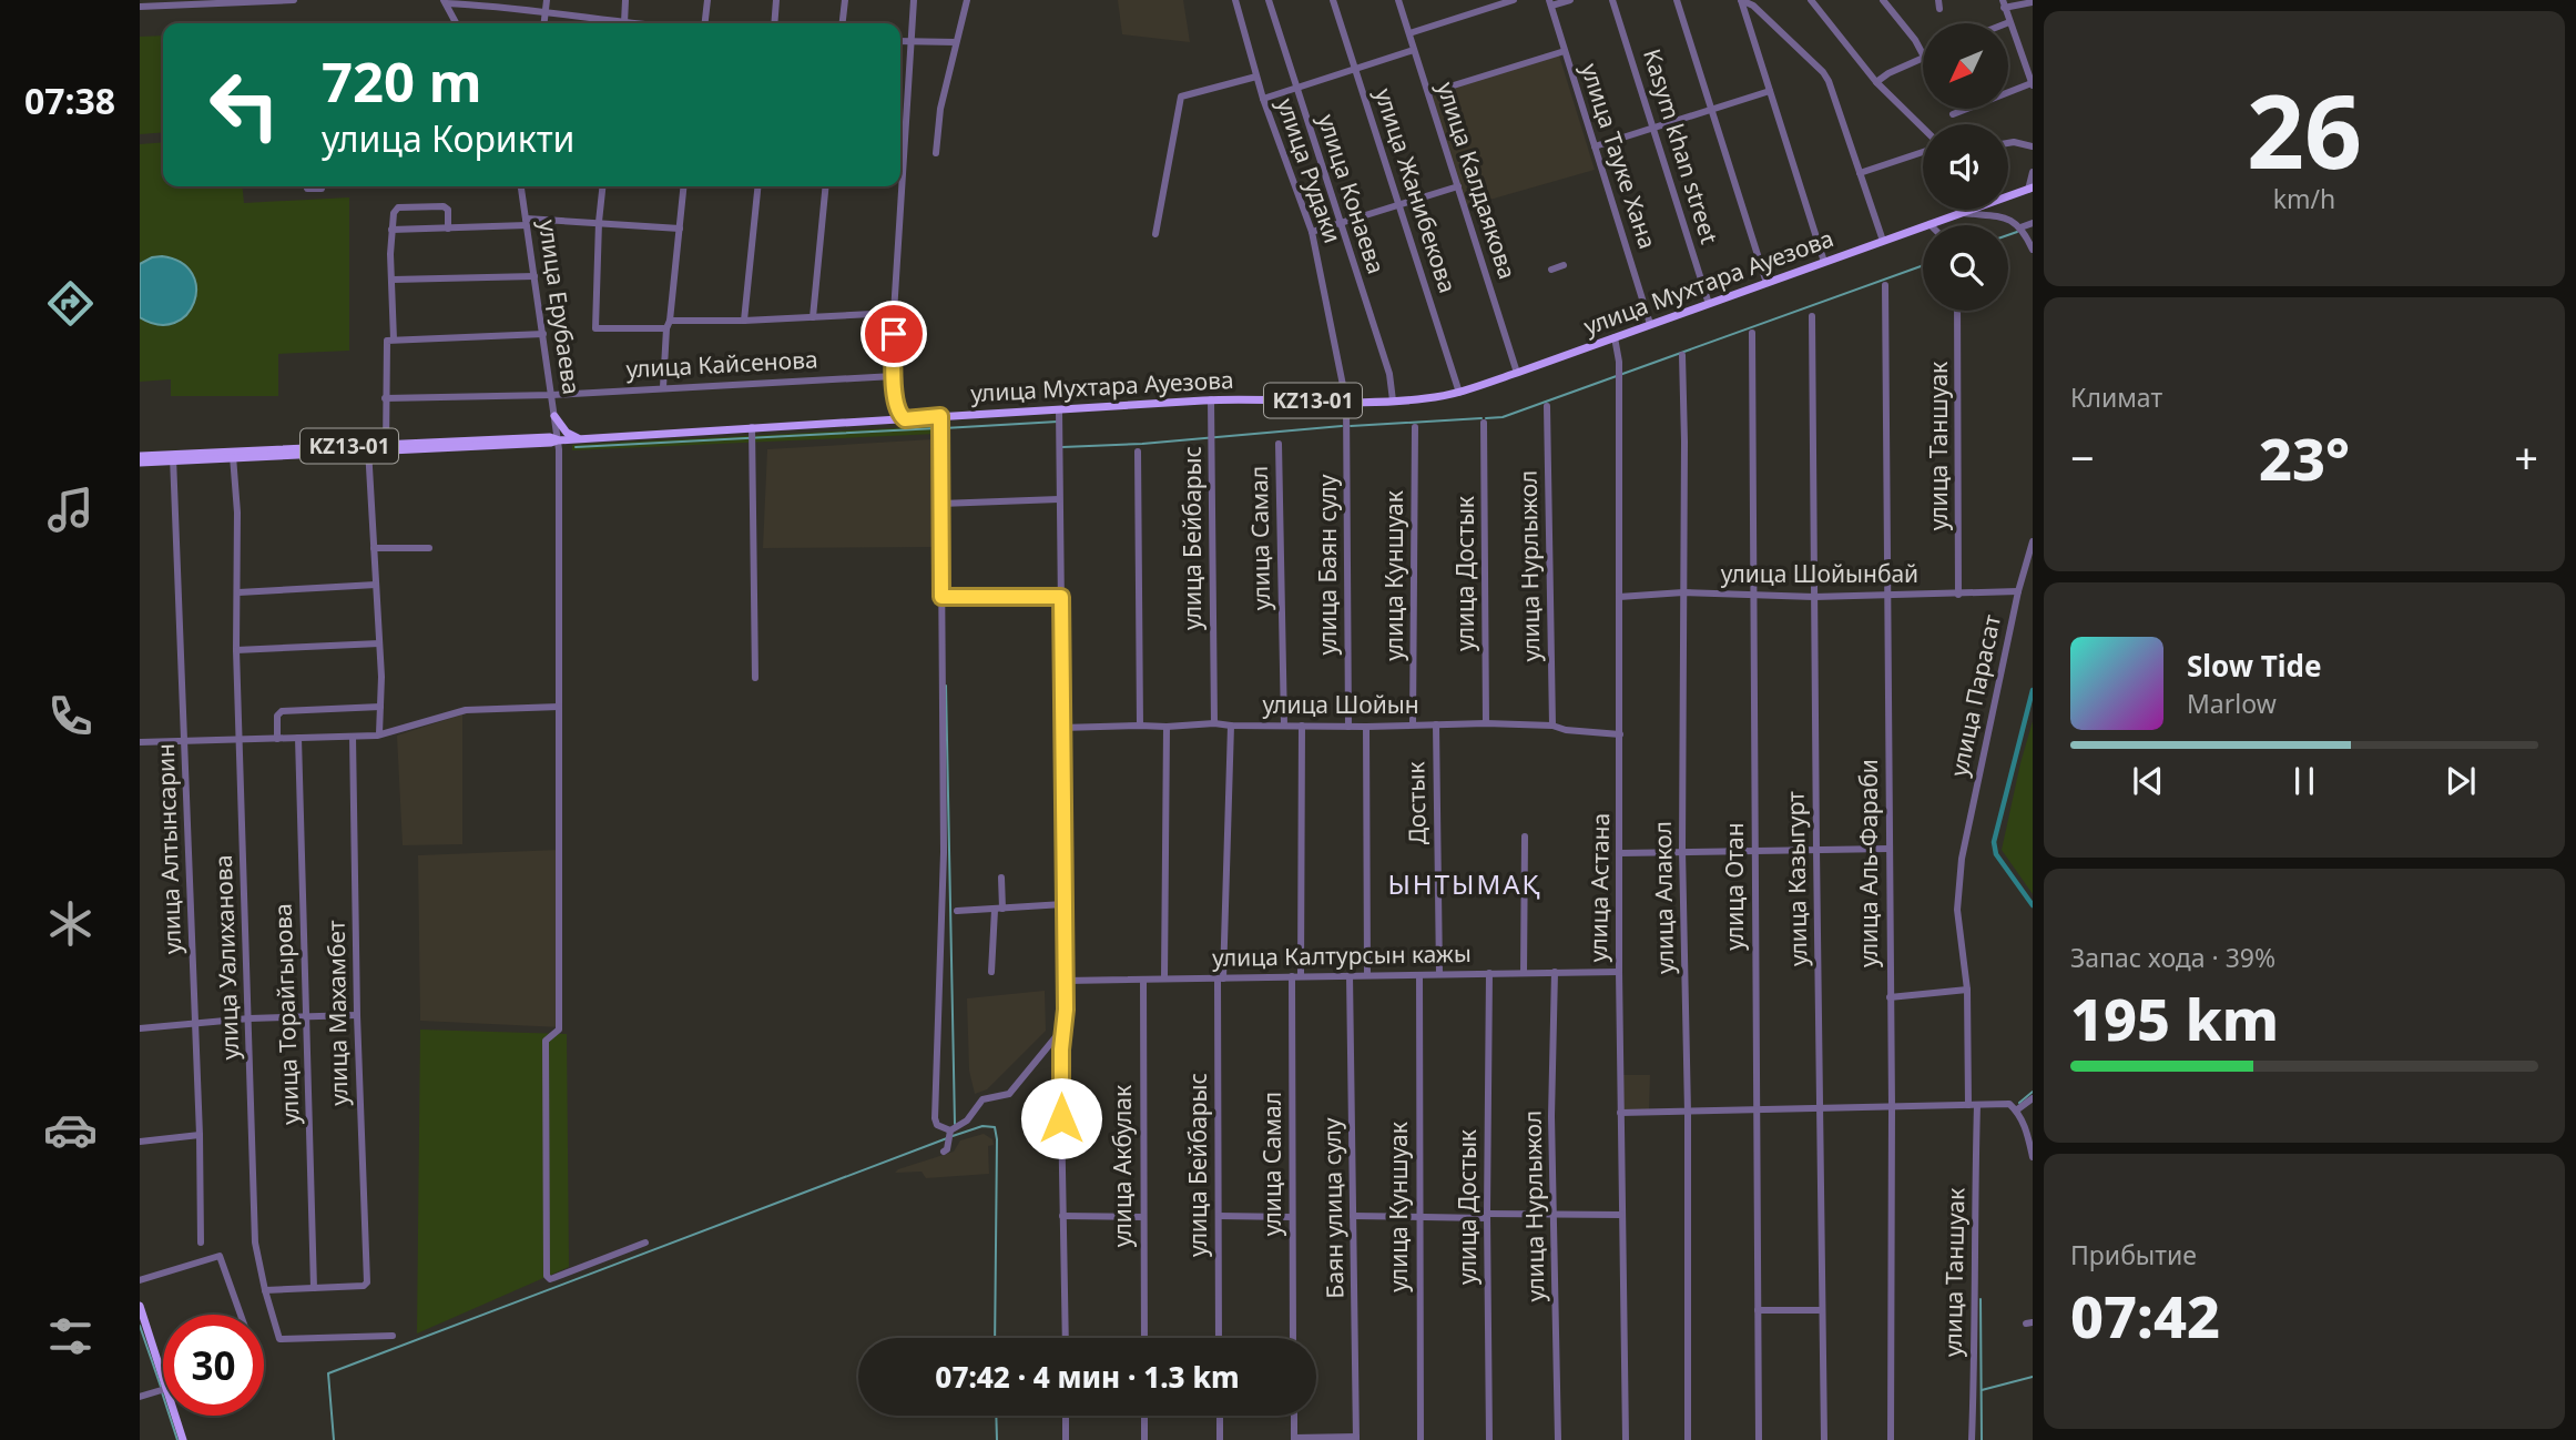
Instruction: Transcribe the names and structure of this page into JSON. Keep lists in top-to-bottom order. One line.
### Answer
{"streets":{"main road":["улица Мухтара Ауезова","KZ13-01"],"street":["Kasym khan street","улица Тауке Хана","улица Рудаки","улица Калдаякова","улица Жанибекова","улица Конаева","улица Ерубаева","улица Кайсенова","улица Таншуак","улица Бейбарыс","улица Самал","улица Баян сулу","улица Нурлыжол","улица Достык","улица Шойынбай","улица Куншуак","улица Парасат","улица Шойын","Достык","улица Алтынсарин","улица Аль-Фараби","улица Казыгурт","улица Отан","улица Астана","улица Алакол","улица Калтурсын кажы","улица Уалиханова","улица Махамбет","улица Торайгырова","улица Акбулак","Баян улица сулу"]},"crossings":[["Kasym khan street","улица Мухтара Ауезова"],["улица Тауке Хана","улица Мухтара Ауезова"],["улица Рудаки","улица Мухтара Ауезова"],["улица Рудаки","улица Баян сулу"],["улица Калдаякова","улица Мухтара Ауезова"],["улица Жанибекова","улица Мухтара Ауезова"],["улица Конаева","улица Мухтара Ауезова"],["улица Мухтара Ауезова","улица Ерубаева"],["улица Мухтара Ауезова","улица Бейбарыс"],["улица Мухтара Ауезова","улица Баян сулу"],["улица Мухтара Ауезова","улица Алтынсарин"],["улица Мухтара Ауезова","улица Астана"],["улица Мухтара Ауезова","улица Уалиханова"],["улица Ерубаева","улица Кайсенова"],["улица Таншуак","улица Шойынбай"],["улица Таншуак","улица Парасат"],["улица Бейбарыс","улица Шойын"],["улица Бейбарыс","улица Калтурсын кажы"],["улица Самал","улица Шойын"],["улица Самал","улица Калтурсын кажы"],["улица Баян сулу","улица Шойын"],["улица Нурлыжол","улица Шойын"],["улица Нурлыжол","улица Калтурсын кажы"],["улица Достык","улица Шойын"],["улица Достык","улица Калтурсын кажы"],["улица Шойынбай","улица Парасат"],["улица Шойынбай","улица Аль-Фараби"],["улица Шойынбай","улица Казыгурт"],["улица Шойынбай","улица Отан"],["улица Шойынбай","улица Астана"],["улица Шойынбай","улица Алакол"],["улица Куншуак","улица Шойын"],["улица Куншуак","улица Калтурсын кажы"],["улица Шойын","Достык"],["улица Шойын","улица Астана"],["Достык","улица Калтурсын кажы"],["улица Астана","улица Калтурсын кажы"],["улица Калтурсын кажы","улица Акбулак"],["улица Калтурсын кажы","Баян улица сулу"],["улица Махамбет","улица Торайгырова"]],"districts":["ЫНТЫМАҚ"],"north":"bottom left","page":{"tabs":"07:38","tile":[["26","km/h"],"Климат",["Запас хода · 39%","195 km"],["Прибытие","07:42"]],"turn":["720 m","улица Корикти"],"heat":["−","23°","+"],"song":["Slow Tide","Marlow"],"limit":"30","trip":"07:42 · 4 мин · 1.3 km"}}
